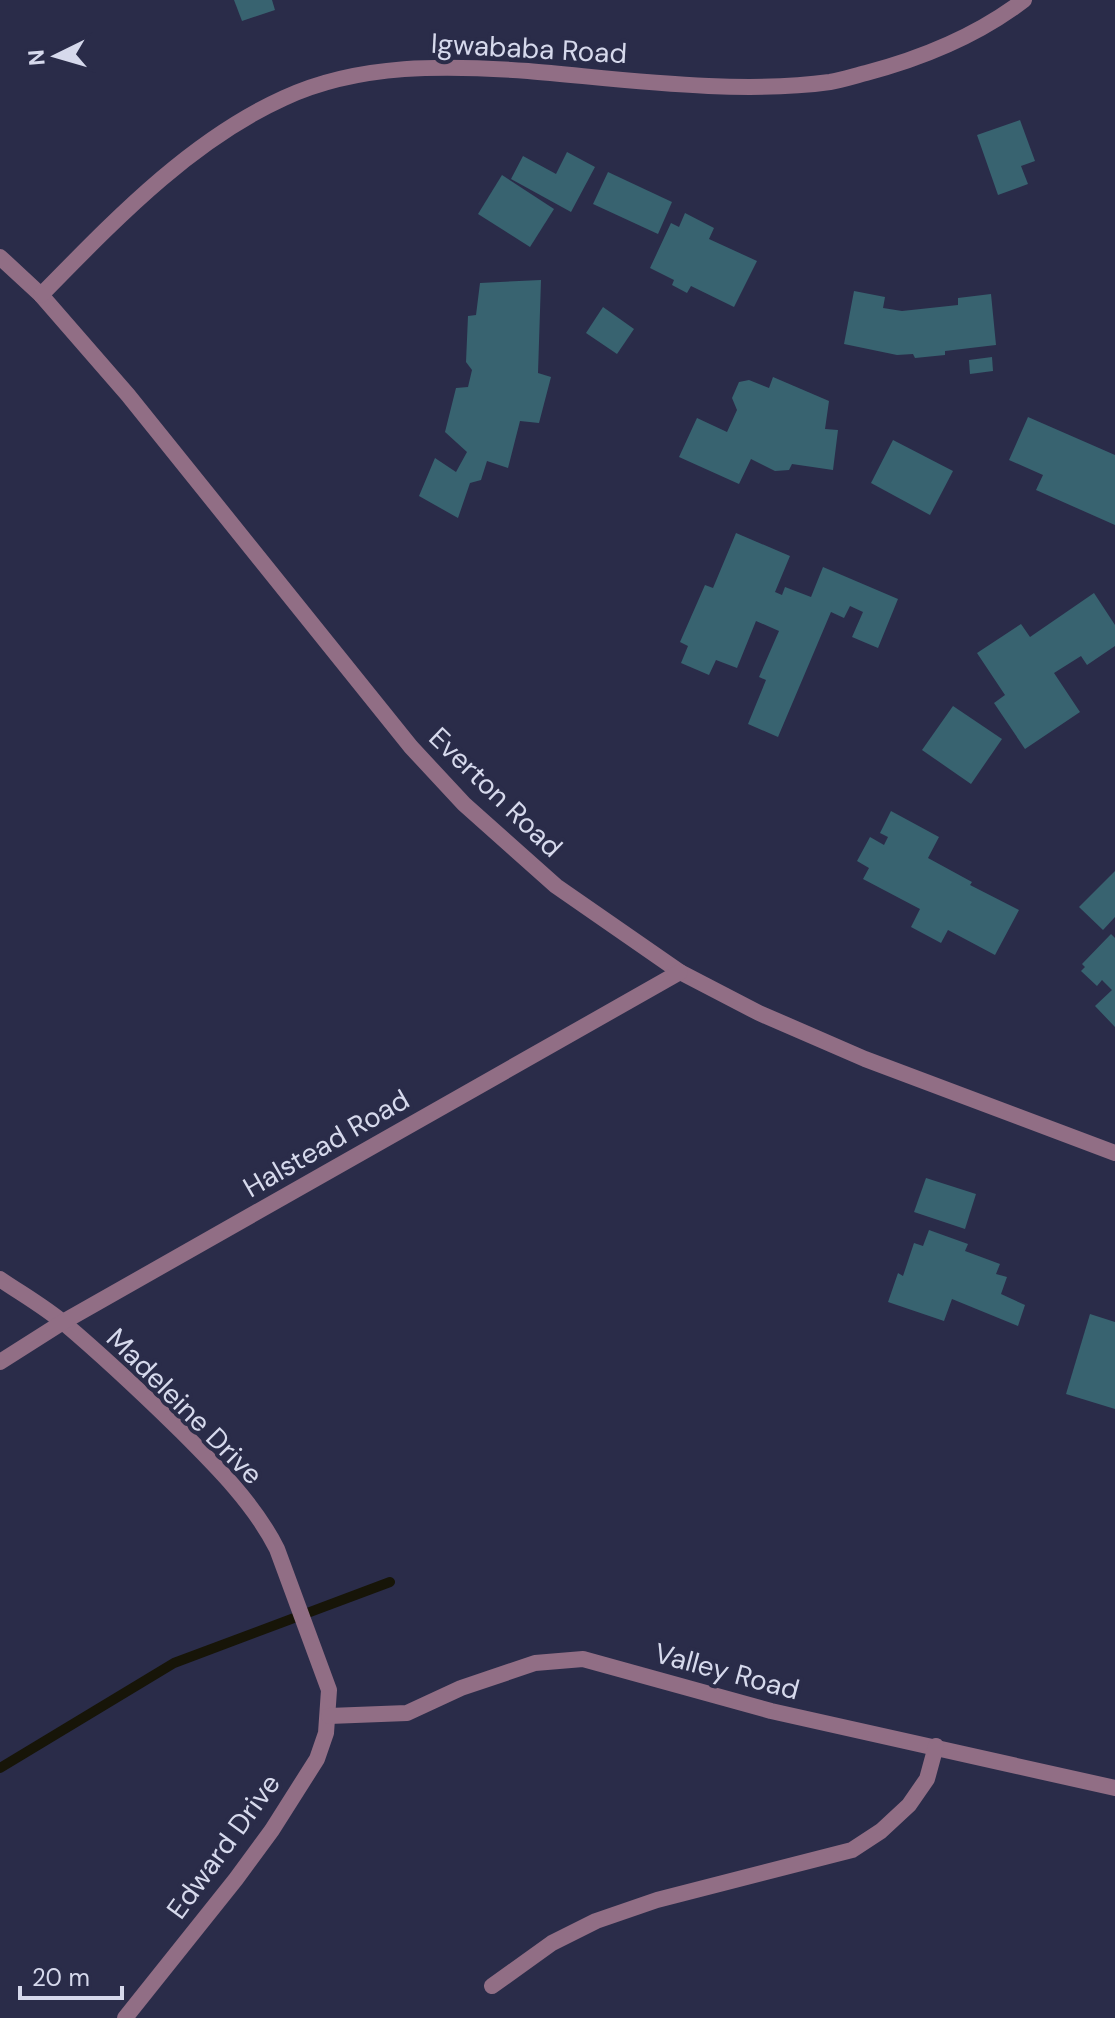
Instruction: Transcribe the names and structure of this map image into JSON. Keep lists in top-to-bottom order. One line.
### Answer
{"streets":{"street":["Igwababa Road","Everton Road","Halstead Road","Madeleine Drive","Valley Road","Edward Drive"]},"crossings":[["Igwababa Road","Everton Road"],["Everton Road","Halstead Road"],["Halstead Road","Madeleine Drive"],["Madeleine Drive","Edward Drive"],["Valley Road","Edward Drive"]],"scale_bar":"20 m","north":"left"}
